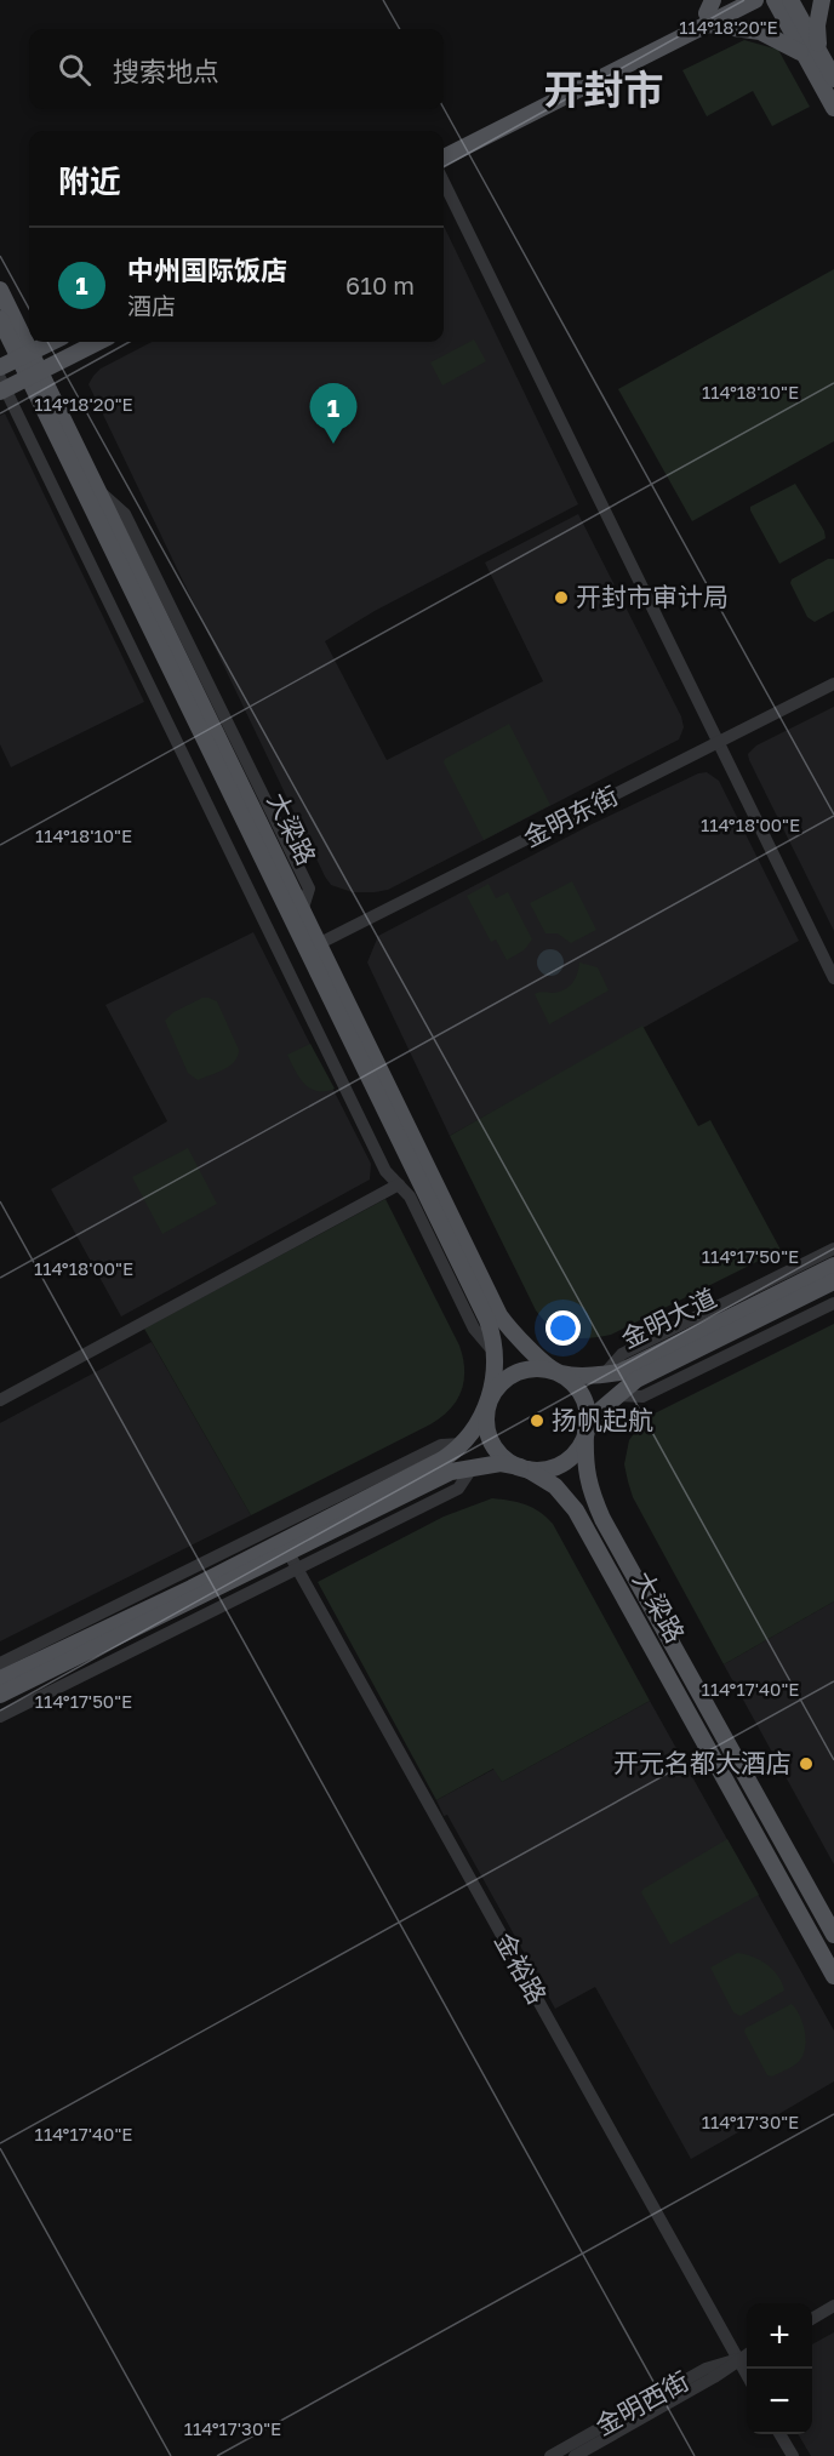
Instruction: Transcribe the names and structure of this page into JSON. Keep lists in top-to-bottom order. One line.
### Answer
{"streets":{"main road":["大梁路","金明大道"],"street":["金明东街","金裕路","金明西街"]},"crossings":[["金明东街","大梁路"],["大梁路","金明大道"],["金裕路","金明西街"]],"districts":["开封市"],"places":["开封市审计局","扬帆起航","开元名都大酒店"],"page":{"search":"搜索地点","heading":"附近","list":[{"mark":"1","name":"中州国际饭店","note":"酒店","value":"610 m"}],"pins":"1","map_buttons":["+","−"]},"coordinates":["114°18'20\"E","114°18'10\"E","114°18'00\"E","114°17'50\"E","114°17'40\"E","114°17'30\"E"]}
